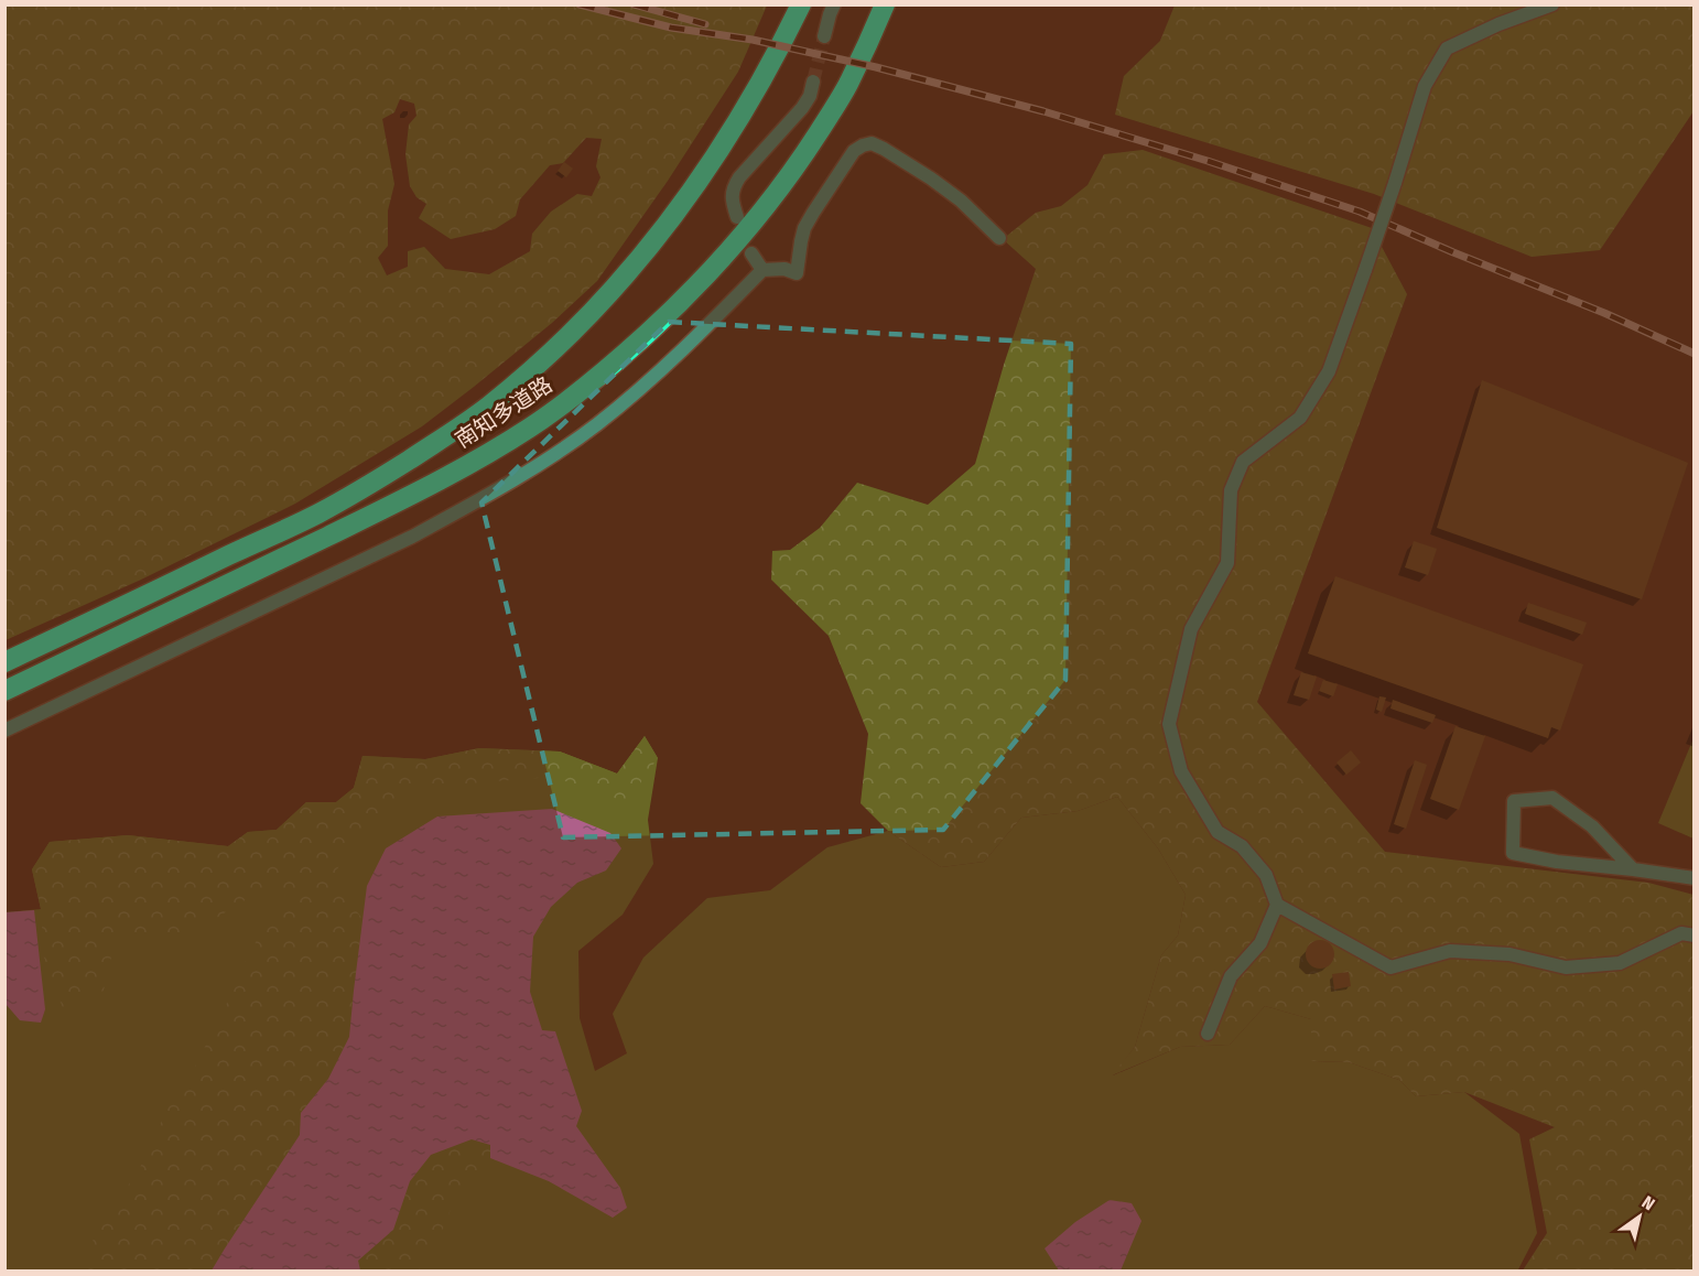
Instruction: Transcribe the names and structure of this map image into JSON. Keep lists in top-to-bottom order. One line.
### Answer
{"streets":{"highway":["南知多道路"]},"north":"top right"}
